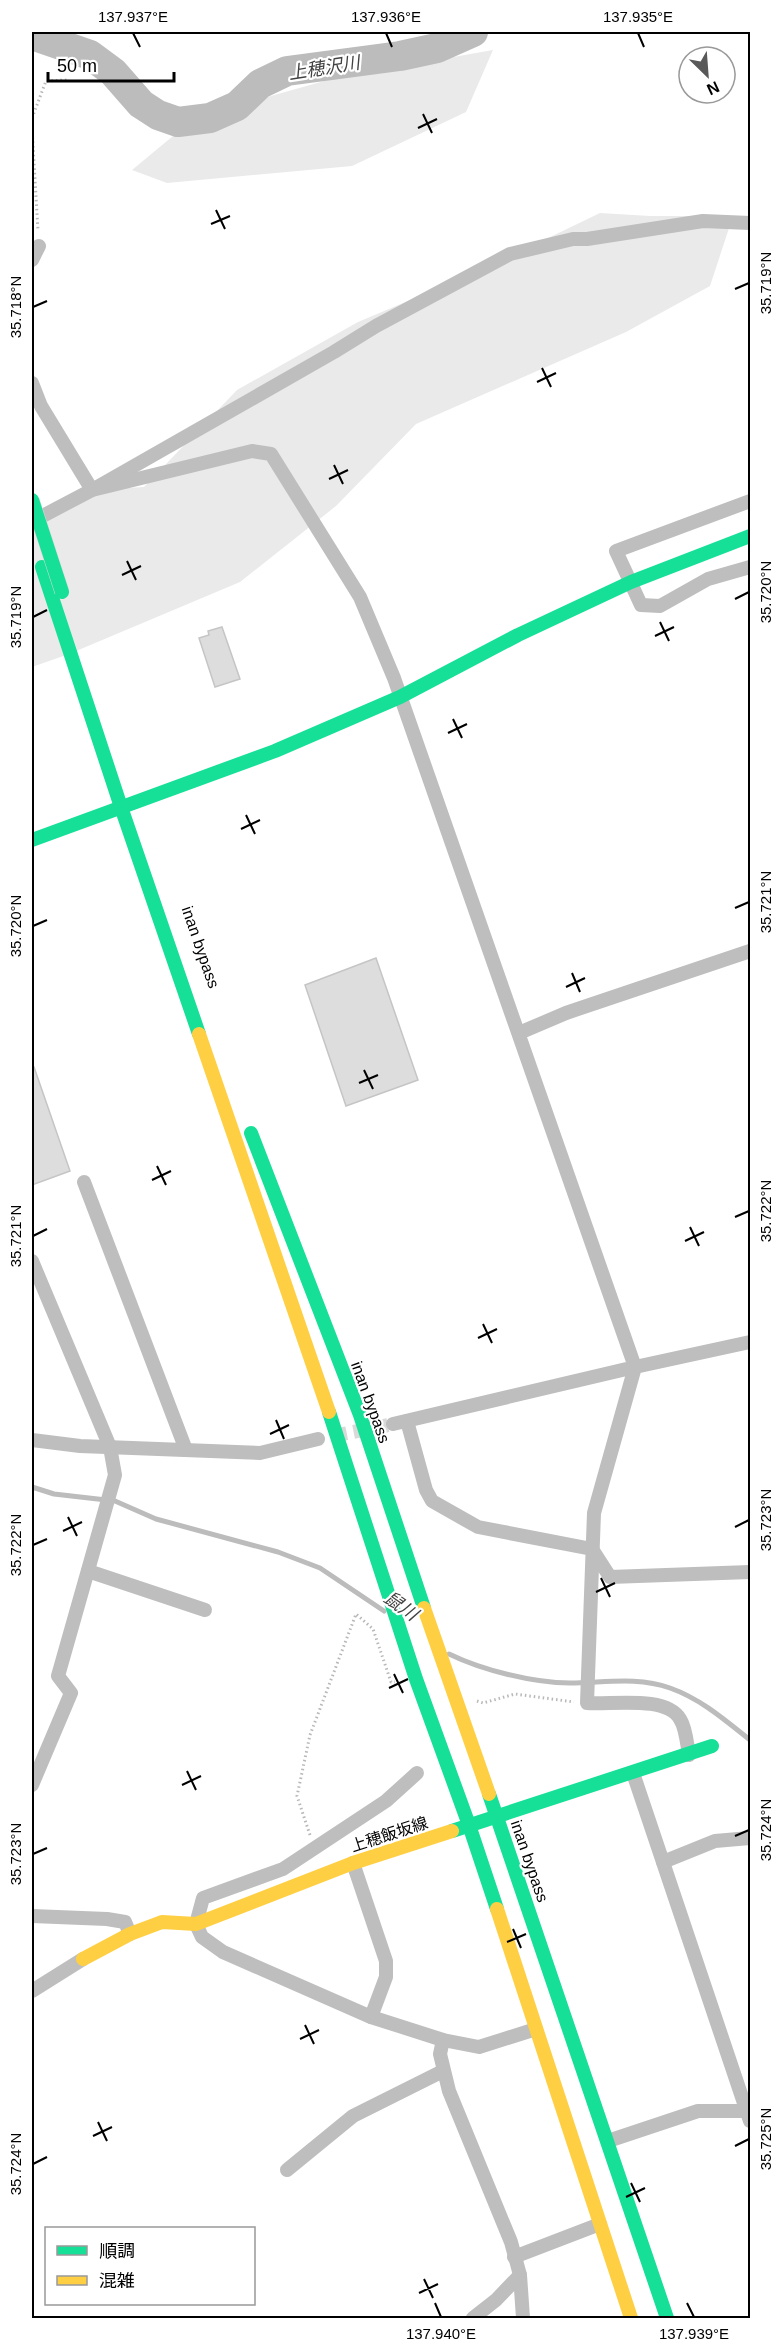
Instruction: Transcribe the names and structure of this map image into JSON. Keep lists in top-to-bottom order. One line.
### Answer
{"streets":{"main road":["inan bypass","上穂飯坂線"]},"crossings":[["inan bypass","上穂飯坂線"]],"water":["上穂沢川","鼠川"],"legend":["順調","混雑"],"scale_bar":"50 m","north":"bottom right","coordinates":["137.937°E","137.936°E","137.935°E","35.719°N","35.718°N","35.720°N","35.721°N","35.722°N","35.723°N","35.724°N","35.725°N","137.940°E","137.939°E"]}
